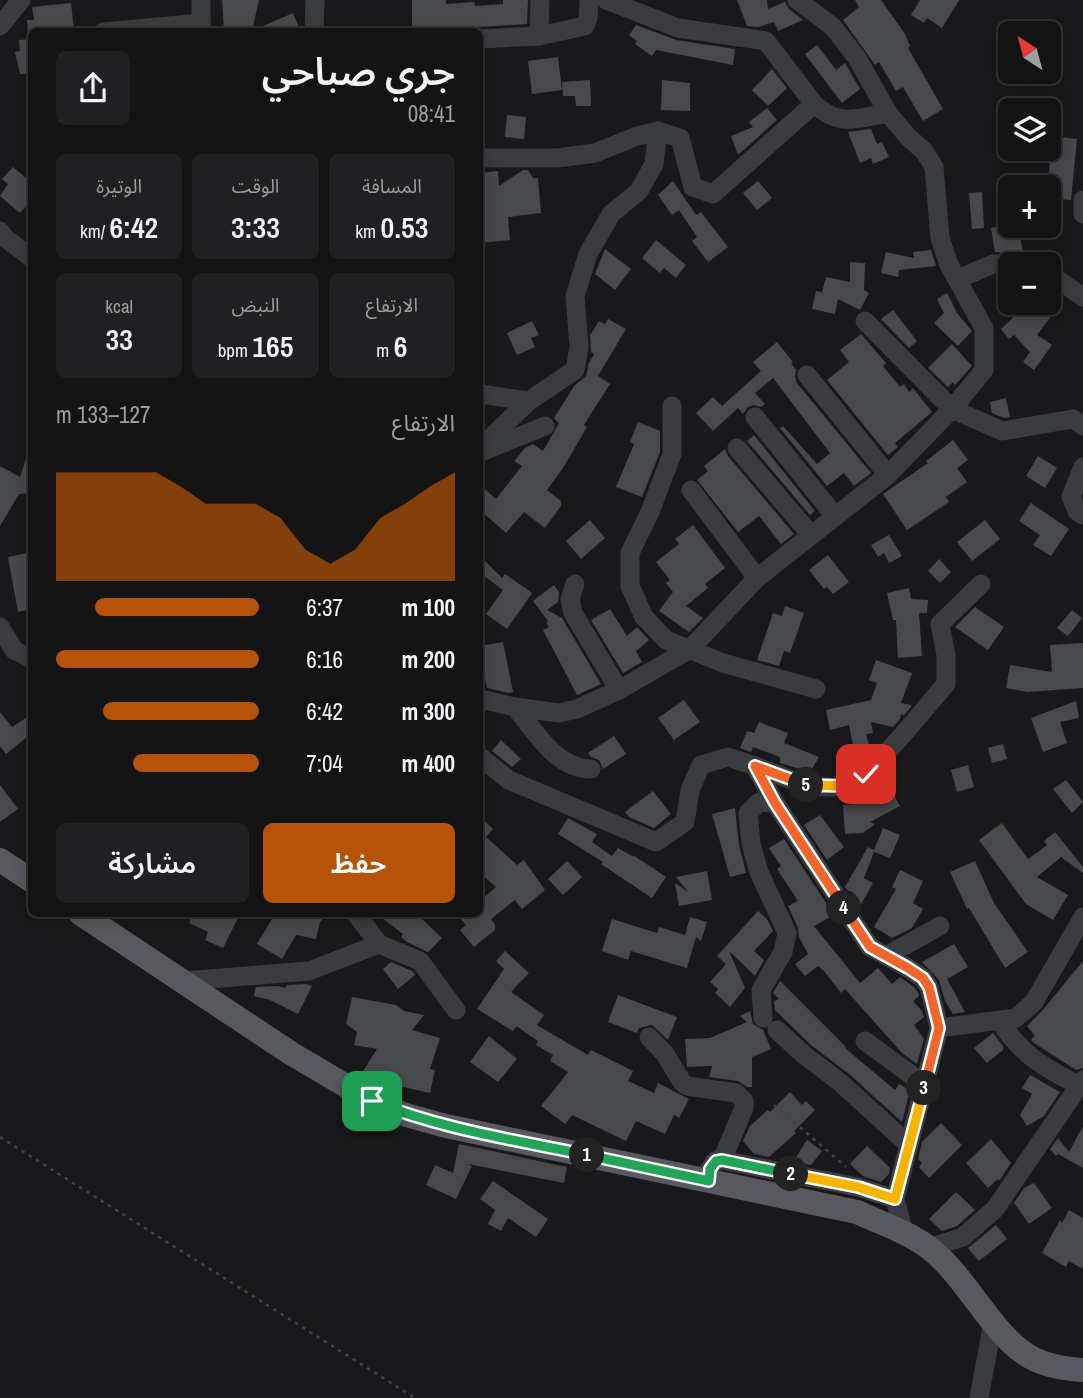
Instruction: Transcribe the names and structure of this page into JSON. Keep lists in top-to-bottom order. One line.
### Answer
{"north":"top left","page":{"map_buttons":["+","−"],"heading":["جري صباحي","08:41"],"stats":[["المسافة","0.53 km"],["الوقت","3:33"],["الوتيرة","6:42 /km"],["الارتفاع","6 m"],["النبض","165 bpm"],["kcal","33"]],"chart":["الارتفاع","127–133 m"],"list":[{"name":"100 m","note":"6:37"},{"name":"200 m","note":"6:16"},{"name":"300 m","note":"6:42"},{"name":"400 m","note":"7:04"}],"pins":["5","4","3","1","2"],"buttons":["حفظ","مشاركة"]}}
